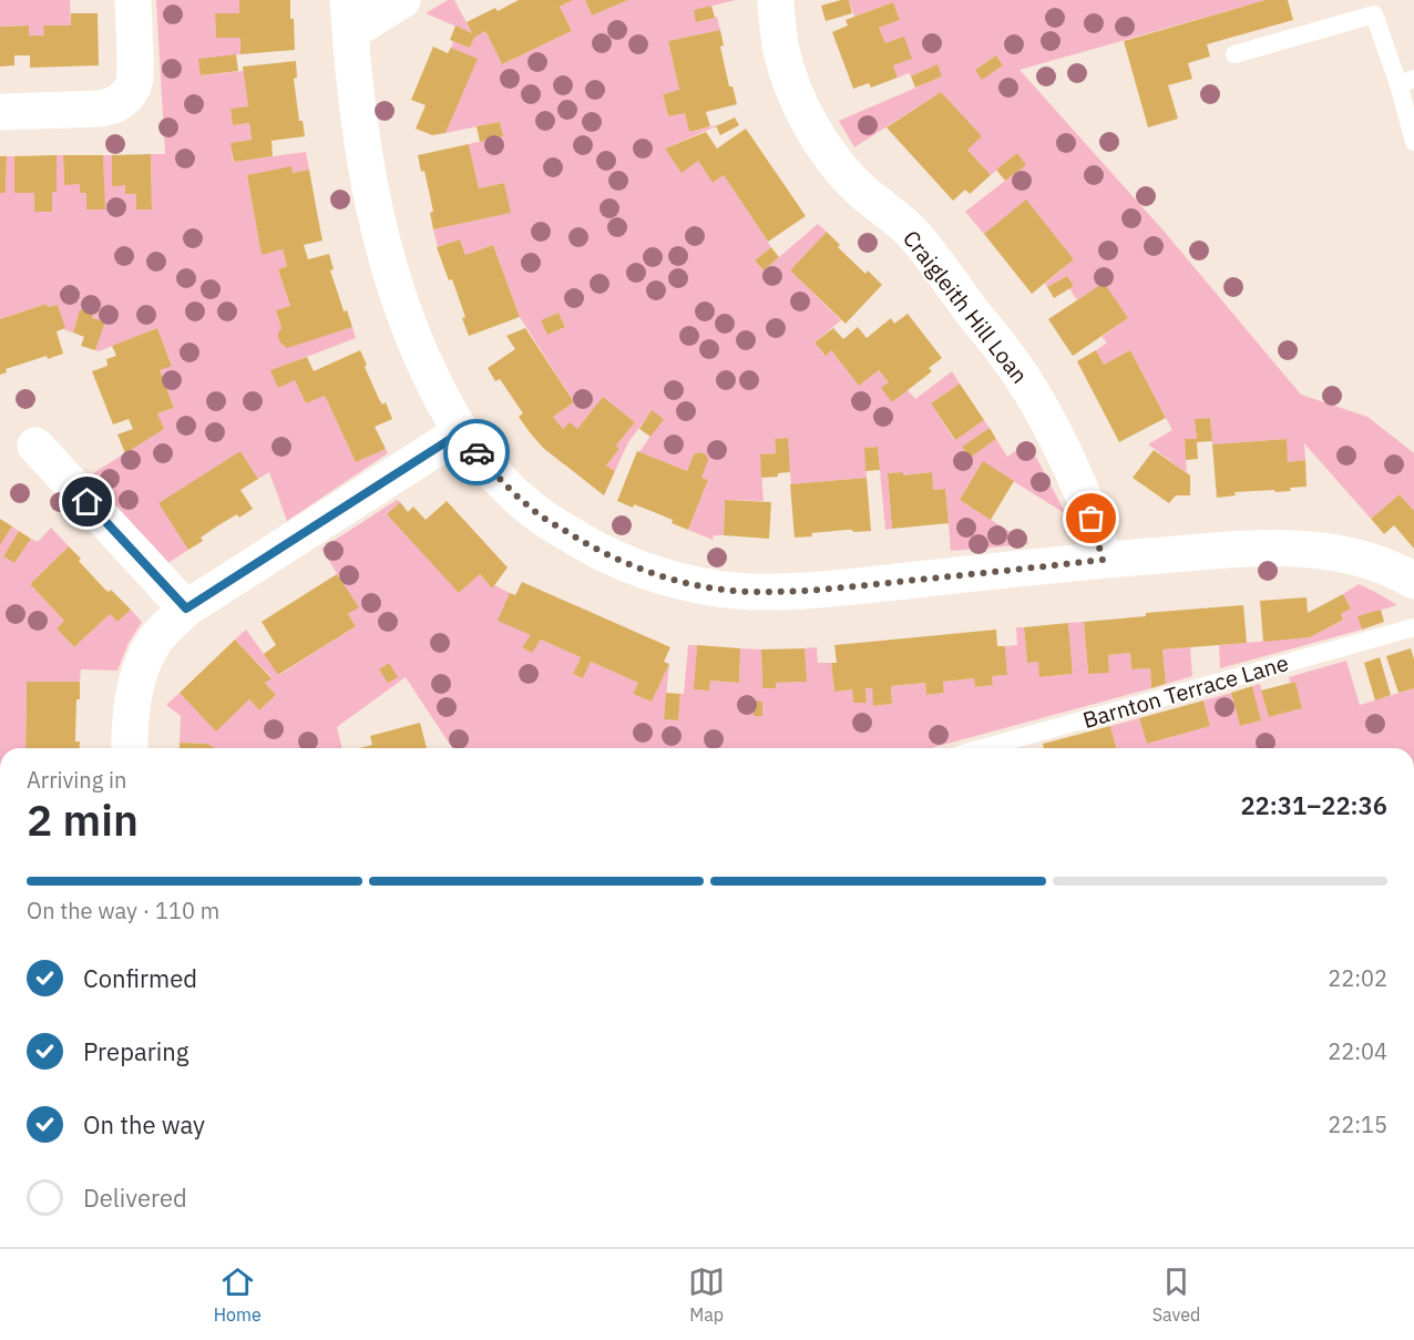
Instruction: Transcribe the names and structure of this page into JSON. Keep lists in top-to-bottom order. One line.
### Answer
{"streets":{"street":["Craigleith Hill Loan"],"lane":["Barnton Terrace Lane"]},"page":{"heading":["2 min","Arriving in","22:31–22:36"],"bar":"On the way · 110 m","list":[["Confirmed","22:02"],["Preparing","22:04"],["On the way","22:15"],"Delivered"],"tabs":["Home","Map","Saved"]}}
